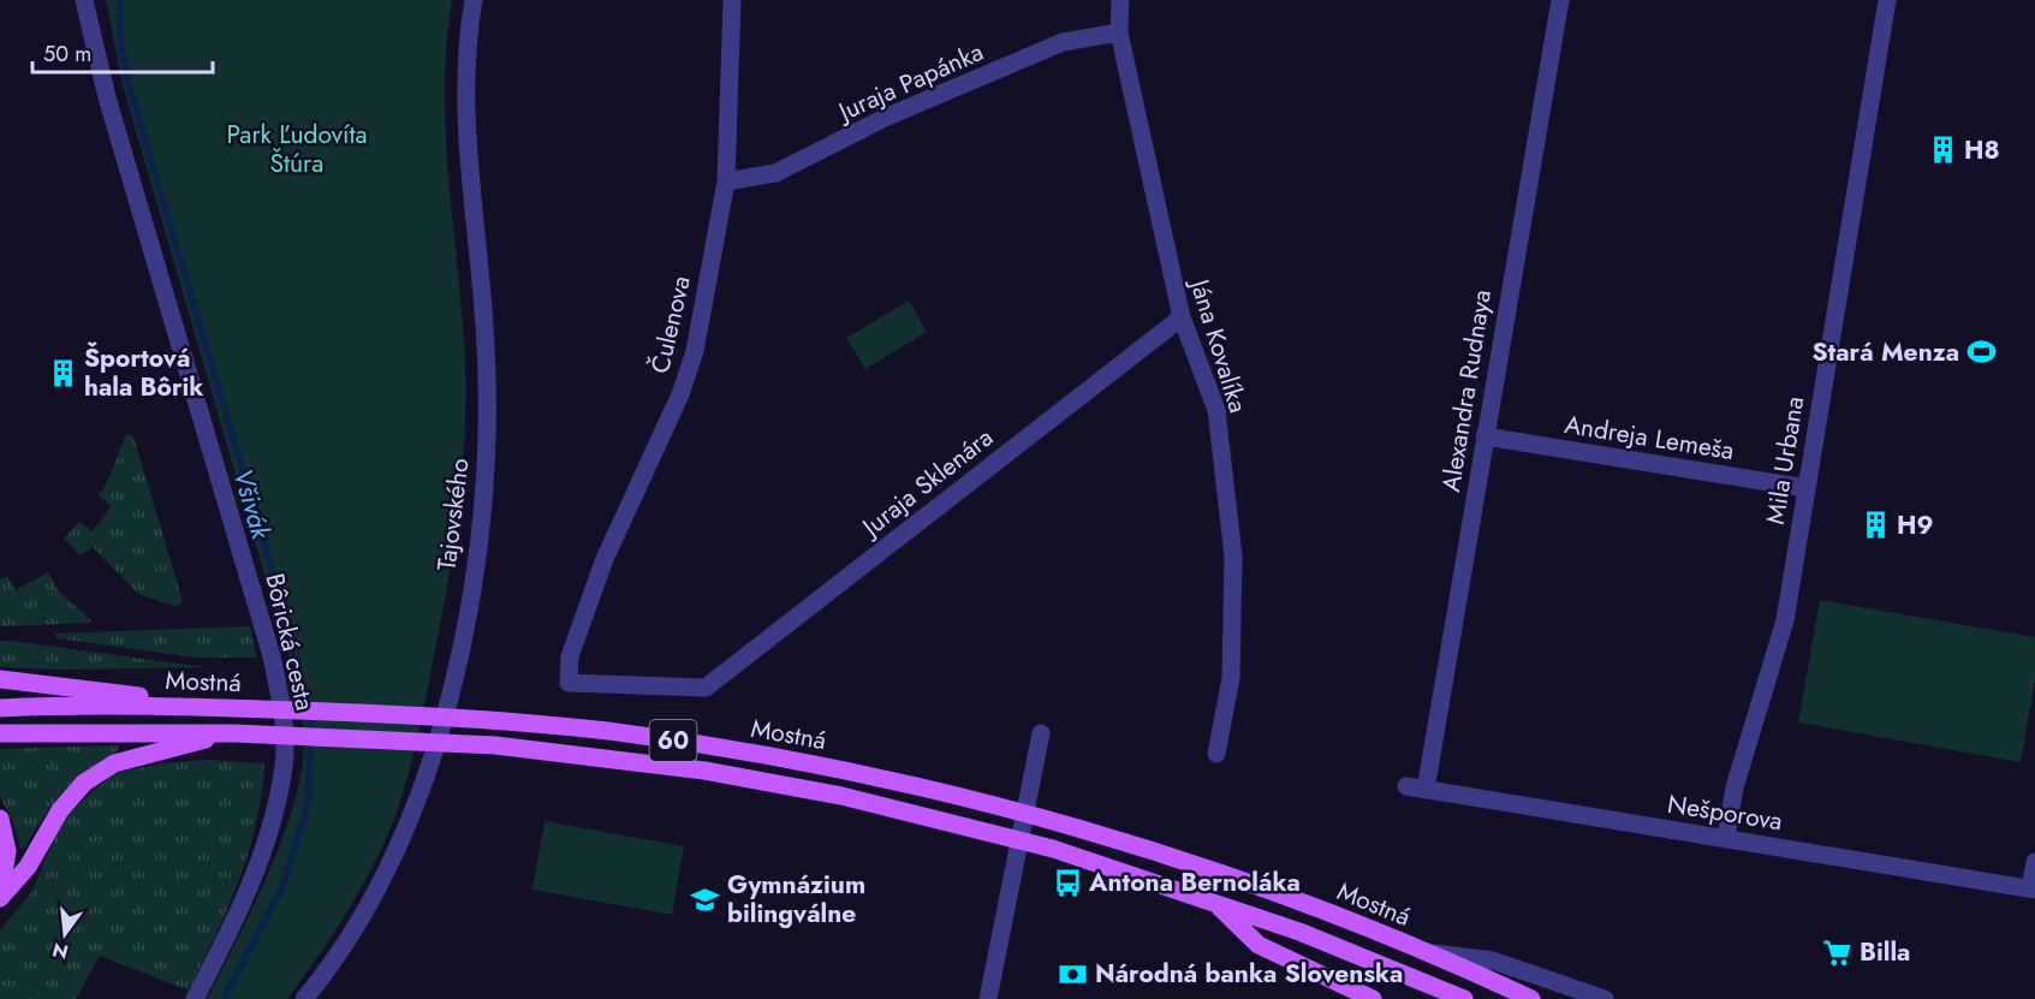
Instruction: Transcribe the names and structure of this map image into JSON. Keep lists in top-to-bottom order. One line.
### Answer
{"streets":{"main road":["Mostná","60"],"street":["Juraja Papánka","Čulenova","Jána Kovalíka","Alexandra Rudnaya","Andreja Lemeša","Mila Urbana","Juraja Sklenára","Tajovského","Bôrická cesta","Nešporova"]},"crossings":[["Juraja Papánka","Čulenova"],["Juraja Papánka","Jána Kovalíka"],["Čulenova","Juraja Sklenára"],["Jána Kovalíka","Juraja Sklenára"],["Alexandra Rudnaya","Andreja Lemeša"],["Alexandra Rudnaya","Nešporova"],["Andreja Lemeša","Mila Urbana"],["Mila Urbana","Nešporova"]],"water":["Všivák"],"parks":["Park Ľudovíta Štúra"],"places":{"building":["H8","Športová hala Bôrik","H9"],"sports":["Stará Menza"],"bus stop":["Antona Bernoláka"],"school or university":["Gymnázium bilingválne"],"supermarket":["Billa"],"bank":["Národná banka Slovenska"]},"scale_bar":"50 m","north":"bottom"}
